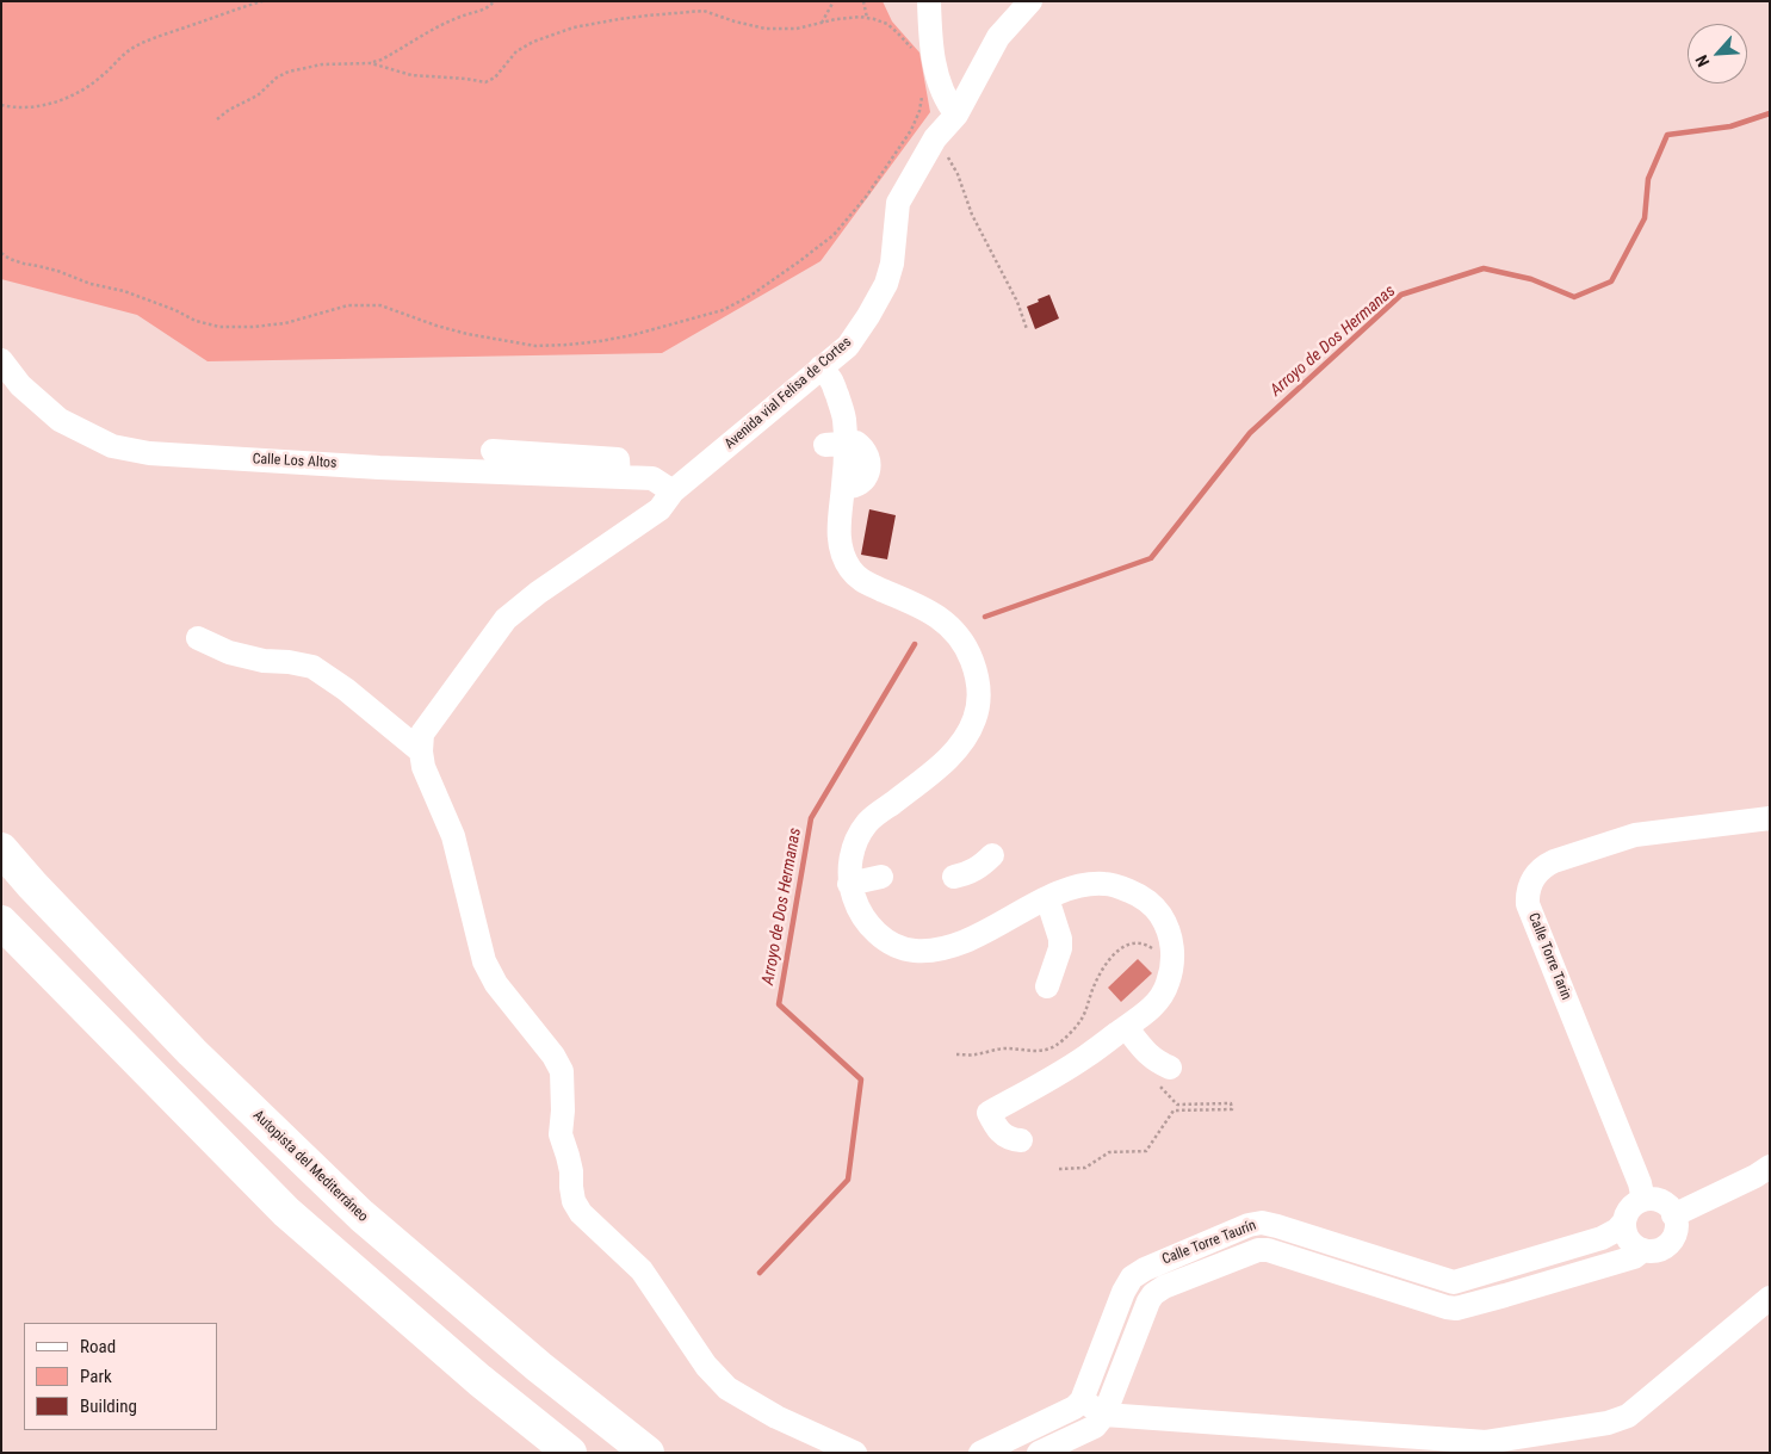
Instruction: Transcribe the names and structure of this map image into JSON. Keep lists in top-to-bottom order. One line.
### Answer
{"streets":{"highway":["Autopista del Mediterráneo"],"street":["Avenida vial Felisa de Cortes","Calle Los Altos","Calle Torre Tarin","Calle Torre Taurín"]},"crossings":[["Avenida vial Felisa de Cortes","Calle Los Altos"],["Calle Torre Tarin","Calle Torre Taurín"]],"water":["Arroyo de Dos Hermanas"],"legend":["Road","Park","Building"],"north":"bottom left"}
